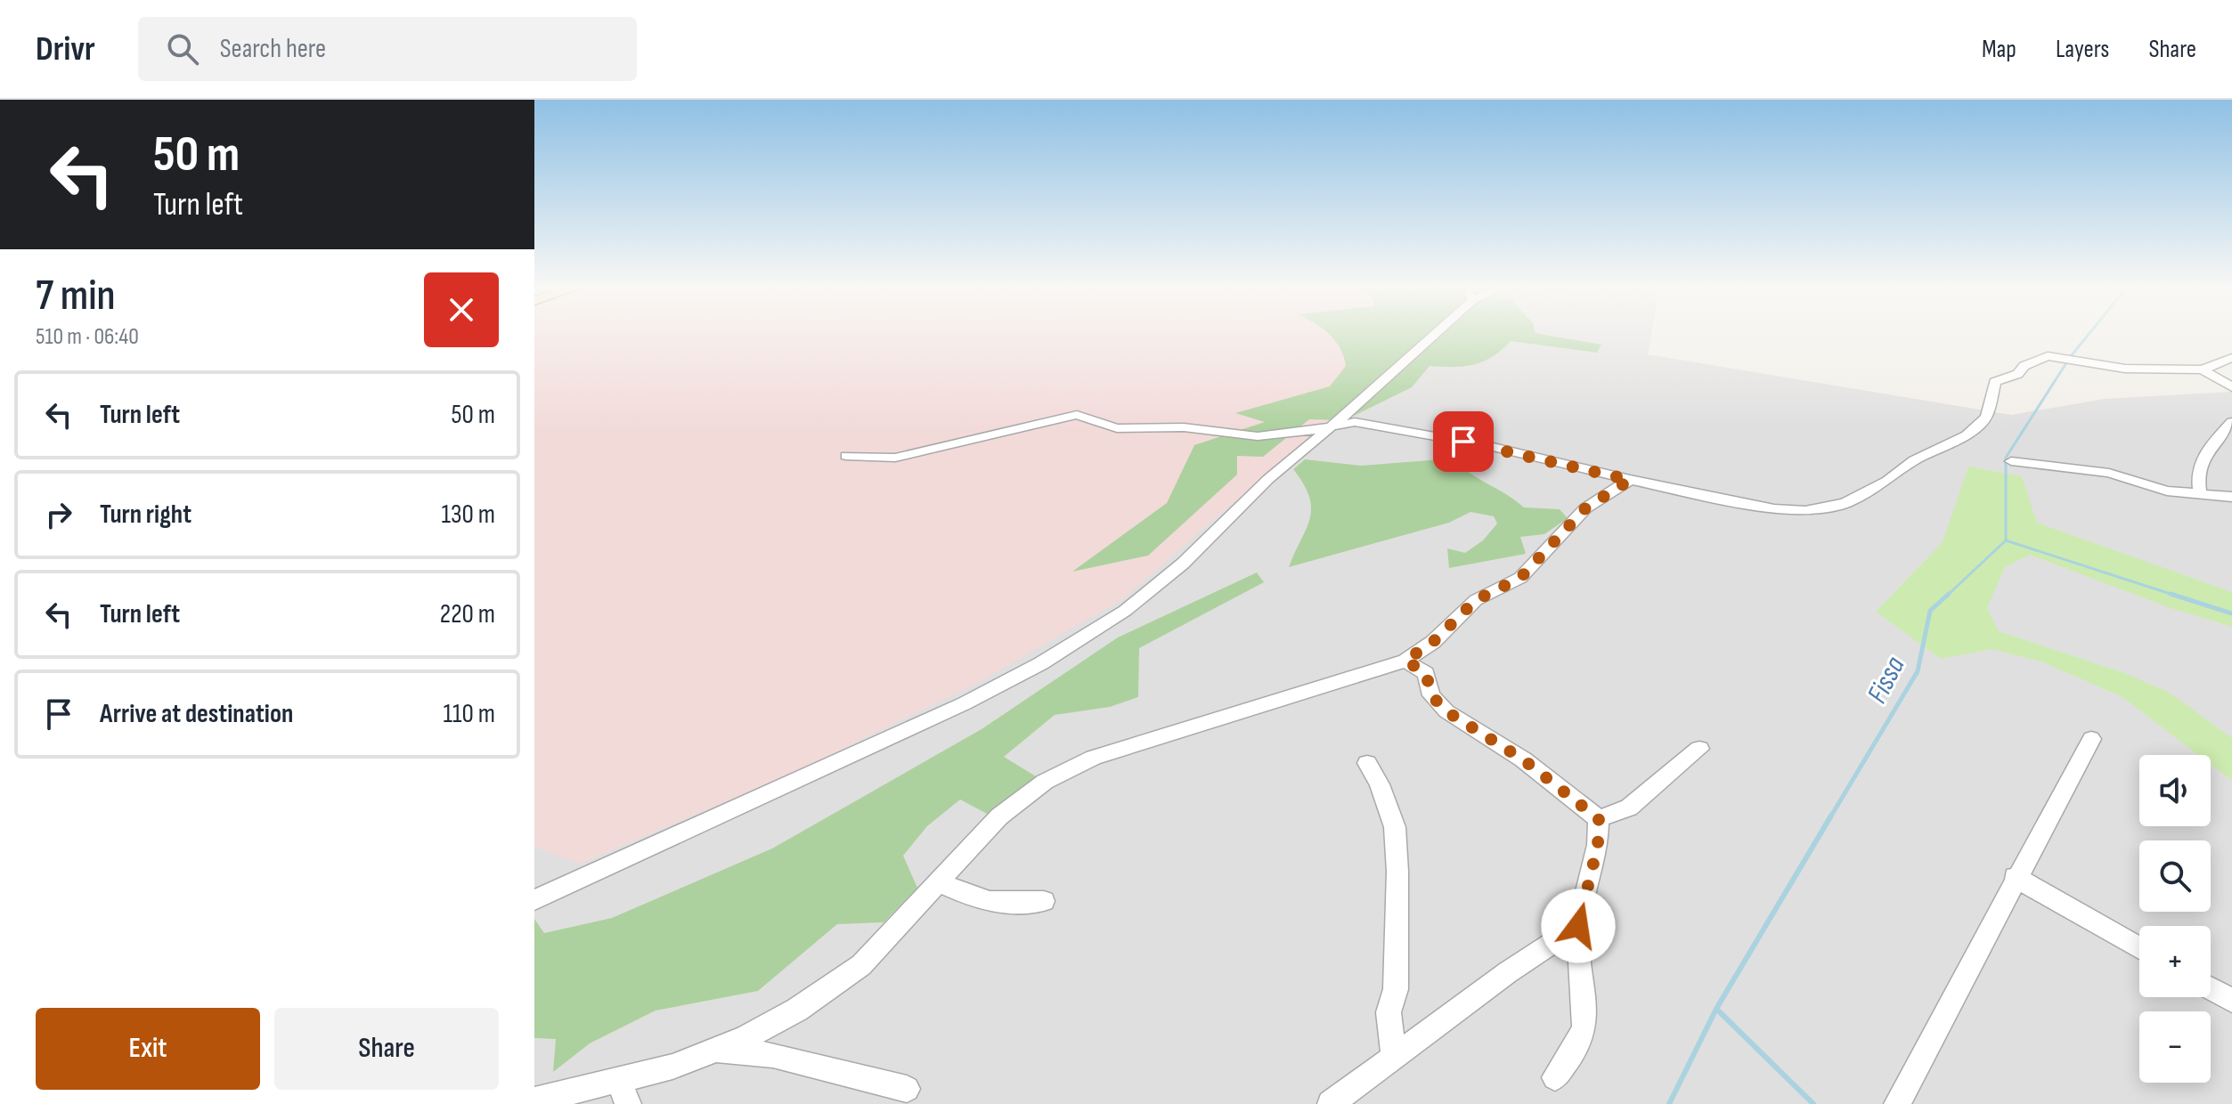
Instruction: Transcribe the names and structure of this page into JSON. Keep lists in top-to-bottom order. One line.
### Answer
{"water":["Fissa"],"page":{"header":"Drivr","search":"Search here","nav":["Map","Layers","Share"],"turn":["50 m","Turn left"],"heading":["7 min","510 m · 06:40"],"list":[{"name":"Turn left","value":"50 m"},{"name":"Turn right","value":"130 m"},{"name":"Turn left","value":"220 m"},{"name":"Arrive at destination","value":"110 m"}],"map_buttons":["+","−"],"buttons":["Exit","Share"]}}
